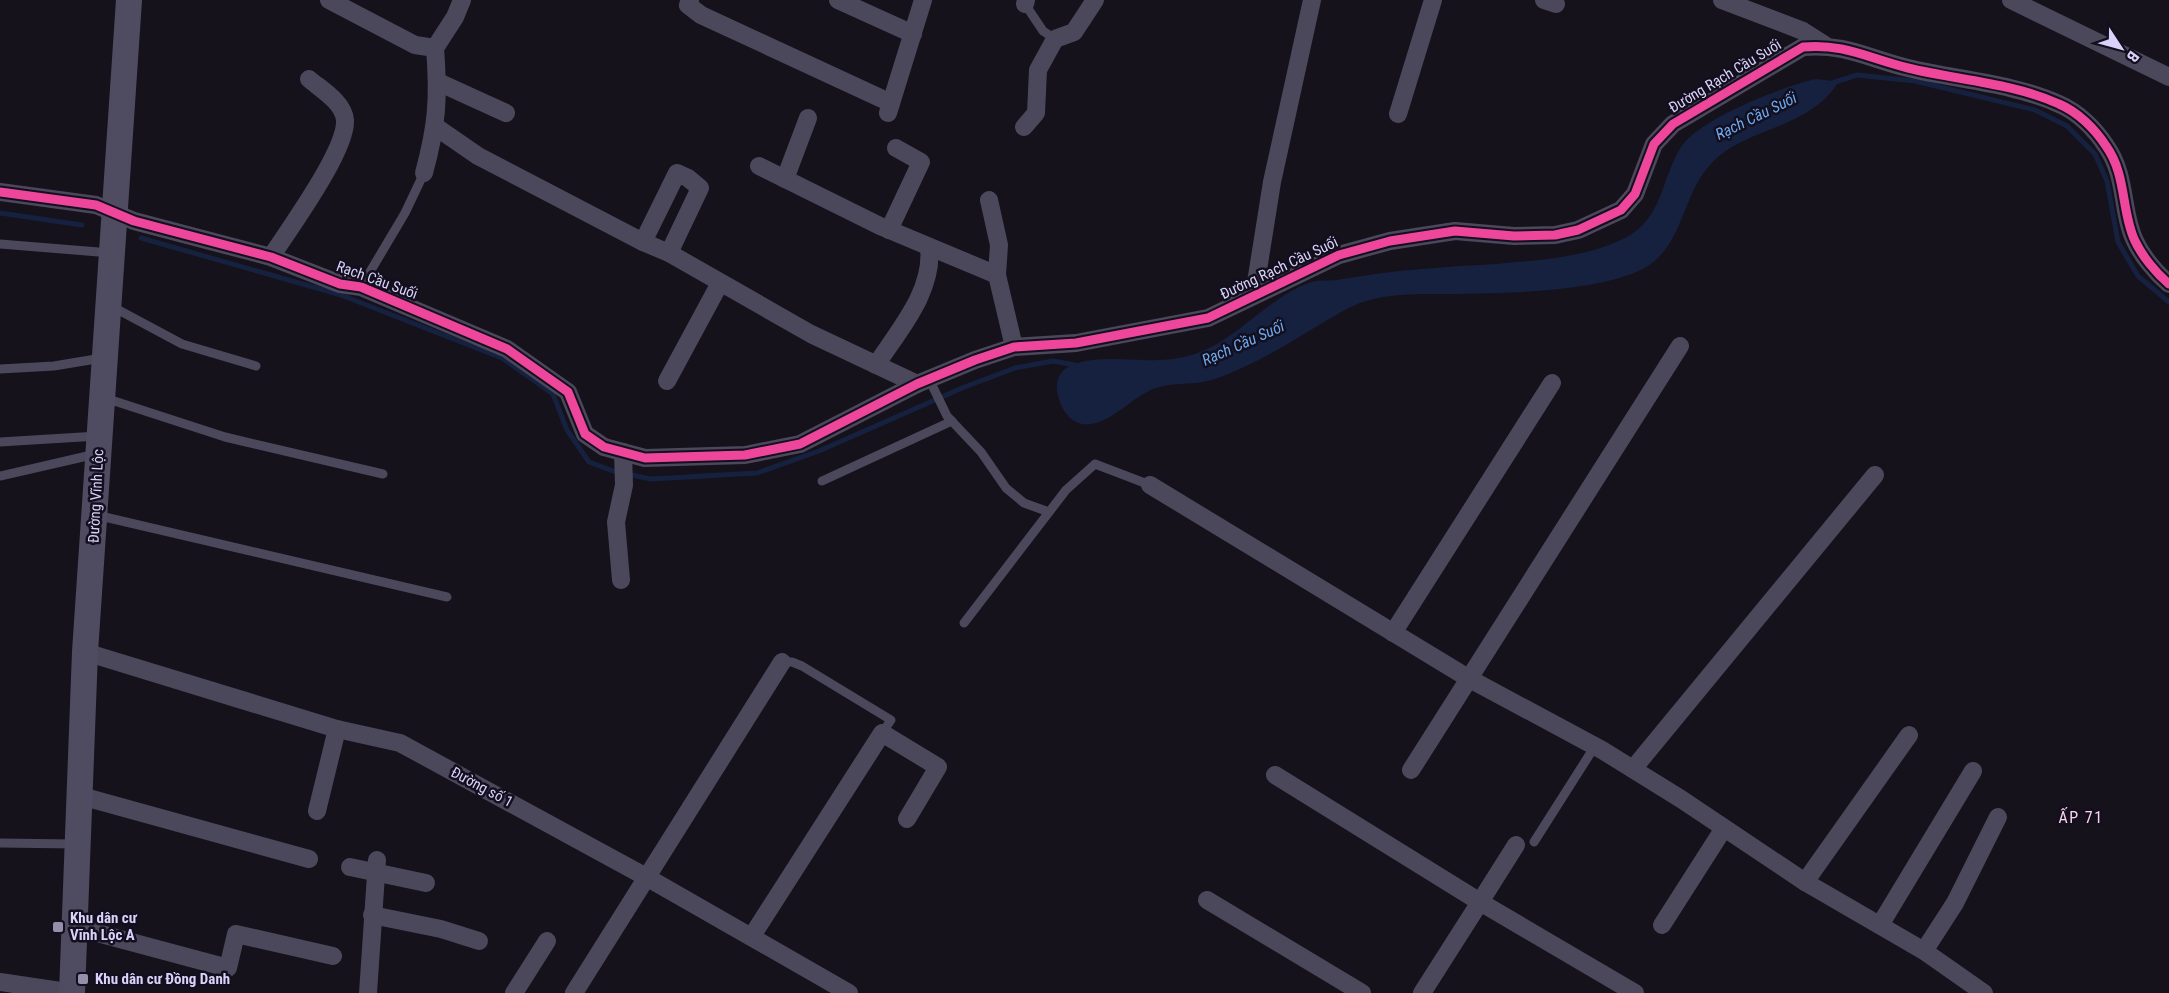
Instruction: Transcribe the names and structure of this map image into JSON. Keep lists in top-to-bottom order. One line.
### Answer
{"streets":{"main road":["Đường Vĩnh Lộc"],"street":["Đường Rạch Cầu Suối","Rạch Cầu Suối","Đường số 1"]},"crossings":[["Đường Rạch Cầu Suối","Rạch Cầu Suối"],["Rạch Cầu Suối","Đường Vĩnh Lộc"],["Đường Vĩnh Lộc","Đường số 1"]],"districts":["ẤP 71"],"water":["Rạch Cầu Suối"],"places":{"transit":["Khu dân cư Vĩnh Lộc A","Khu dân cư Đồng Danh"]},"north":"bottom right"}
